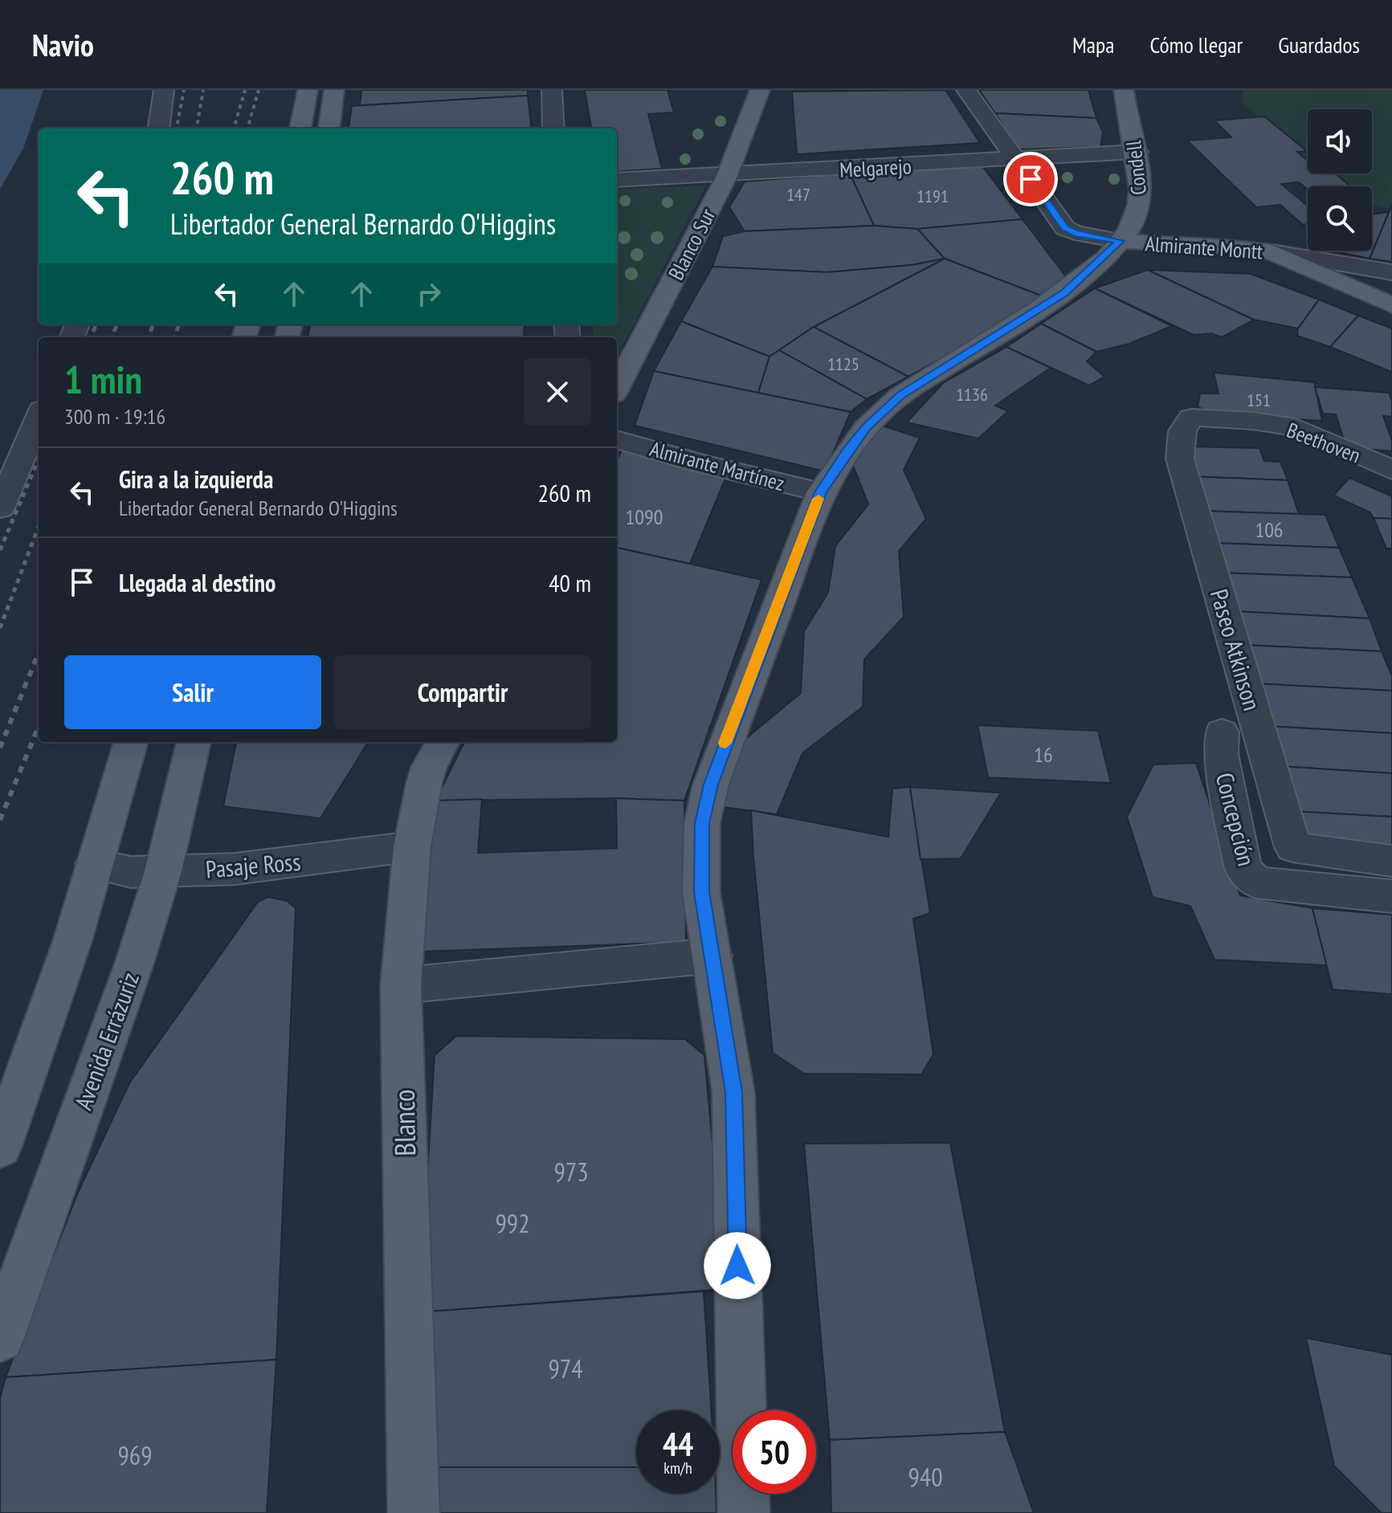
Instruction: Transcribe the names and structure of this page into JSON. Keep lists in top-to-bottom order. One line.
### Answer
{"streets":{"main road":["Condell","Blanco Sur","Almirante Montt","Avenida Errázuriz","Blanco"],"street":["Melgarejo","Beethoven","Almirante Martínez","Paseo Atkinson","Concepción","Pasaje Ross"]},"crossings":[["Melgarejo","Condell"],["Melgarejo","Blanco Sur"],["Condell","Almirante Montt"],["Condell","Almirante Martínez"],["Beethoven","Paseo Atkinson"],["Pasaje Ross","Avenida Errázuriz"],["Pasaje Ross","Blanco"]],"house_numbers":["147","1191","1125","1136","151","1090","106","16","973","992","974","969","940"],"page":{"header":"Navio","nav":["Mapa","Cómo llegar","Guardados"],"turn":["260 m","Libertador General Bernardo O'Higgins"],"heading":["1 min","300 m · 19:16"],"list":[{"name":"Gira a la izquierda","note":"Libertador General Bernardo O'Higgins","value":"260 m"},{"name":"Llegada al destino","value":"40 m"}],"buttons":["Salir","Compartir"],"speed":"44 km/h","limit":"50"}}
